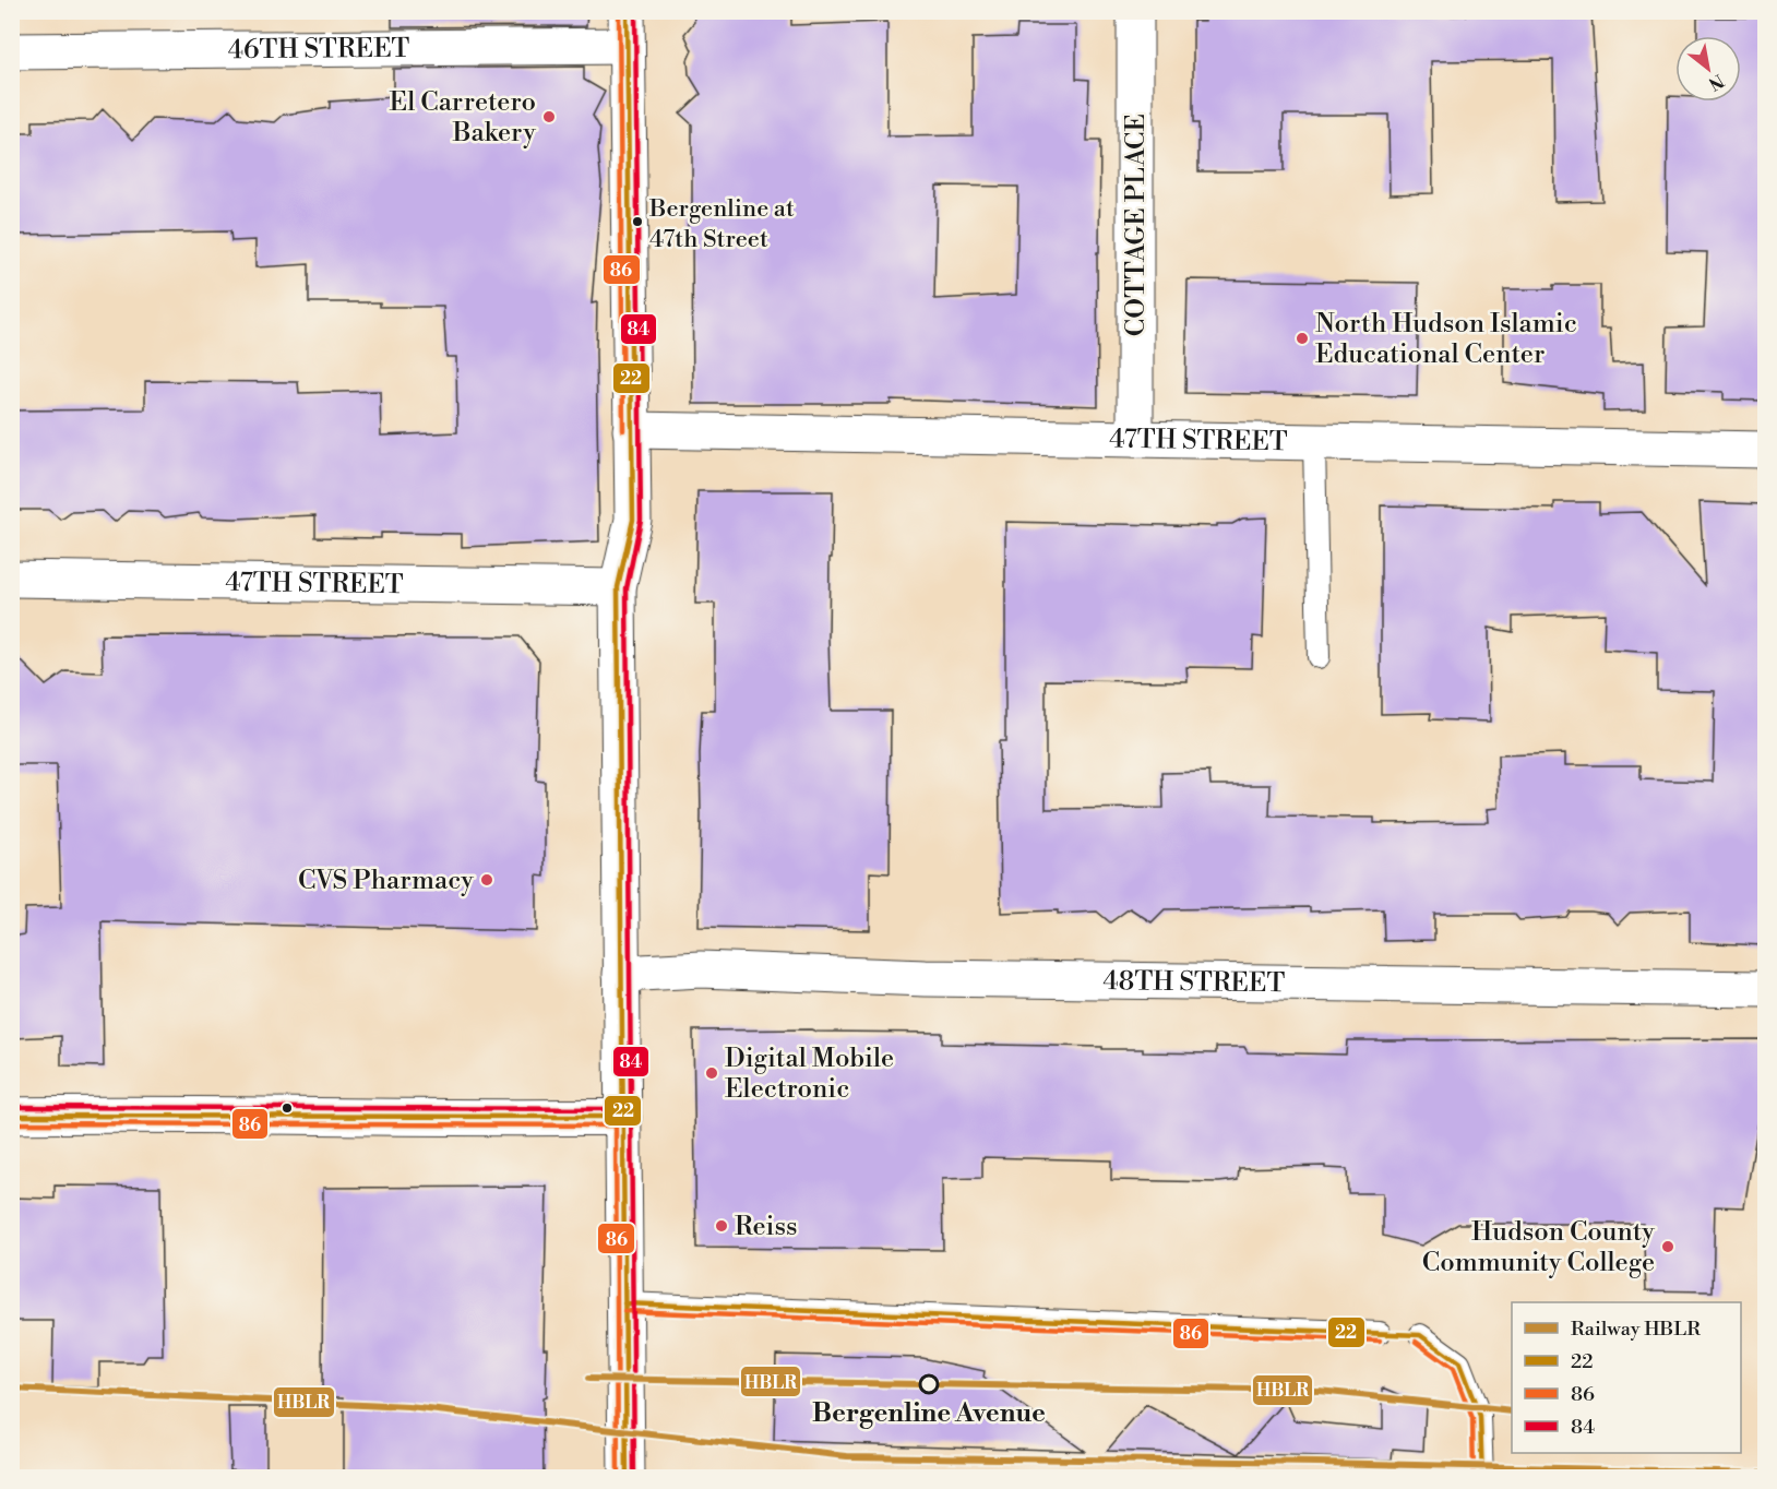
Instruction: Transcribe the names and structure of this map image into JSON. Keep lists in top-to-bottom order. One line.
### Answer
{"streets":{"street":["46TH STREET","COTTAGE PLACE","47TH STREET","48TH STREET"]},"crossings":[["COTTAGE PLACE","47TH STREET"]],"places":["El Carretero Bakery","Bergenline at 47th Street","North Hudson Islamic Educational Center","CVS Pharmacy","Digital Mobile Electronic","Reiss","Hudson County Community College","Bergenline Avenue"],"lines":["transit line 22","transit line 86","transit line 84","rail line HBLR"],"legend":["Railway HBLR","22","86","84"],"north":"bottom right"}
